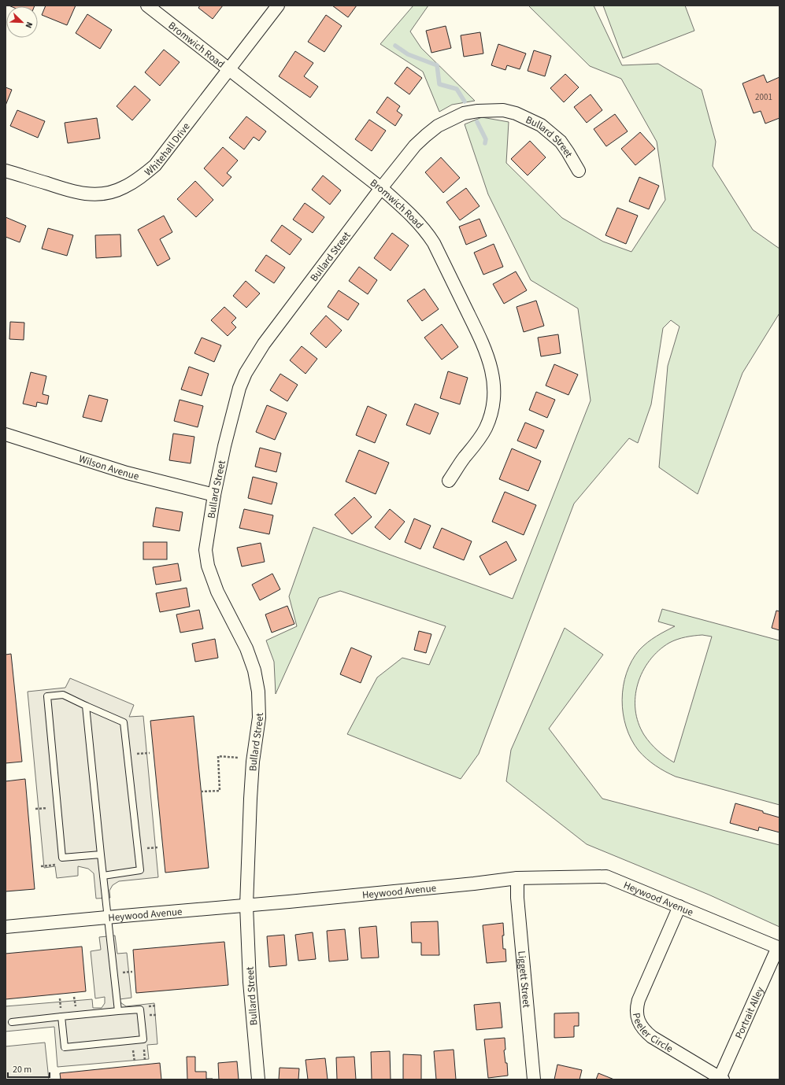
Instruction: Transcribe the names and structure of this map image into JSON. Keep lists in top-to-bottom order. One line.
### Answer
{"streets":{"street":["Bromwich Road","Bullard Street","Whitehall Drive","Wilson Avenue","Heywood Avenue","Liggett Street","Portrait Alley","Peeler Circle"]},"crossings":[["Bromwich Road","Bullard Street"],["Bromwich Road","Whitehall Drive"],["Bullard Street","Wilson Avenue"],["Bullard Street","Heywood Avenue"],["Heywood Avenue","Liggett Street"],["Heywood Avenue","Portrait Alley"],["Heywood Avenue","Peeler Circle"],["Portrait Alley","Peeler Circle"]],"house_numbers":["2001"],"scale_bar":"20 m","north":"bottom right"}
